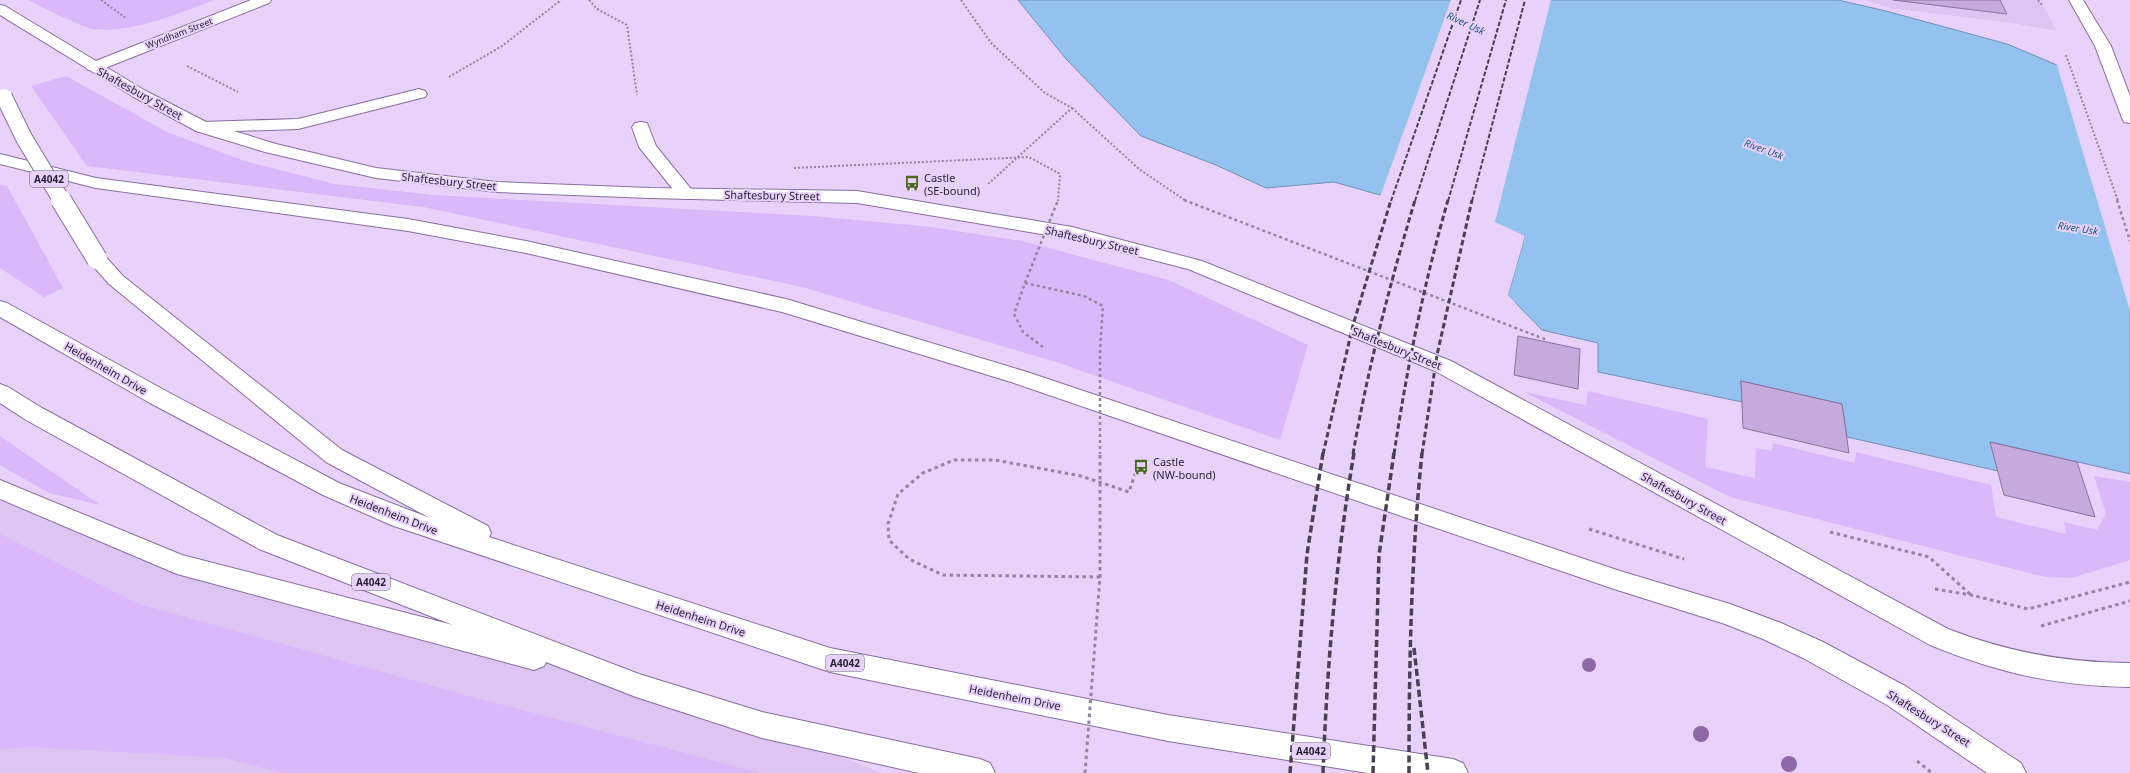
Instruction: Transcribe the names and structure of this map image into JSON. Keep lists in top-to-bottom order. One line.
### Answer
{"streets":{"main road":["Wyndham Street","Shaftesbury Street","A4042","Heidenheim Drive"]},"crossings":[["Wyndham Street","Shaftesbury Street"],["A4042","Heidenheim Drive"]],"water":["River Usk"],"places":{"bus stop":["Castle (SE-bound)","Castle (NW-bound)"]}}
